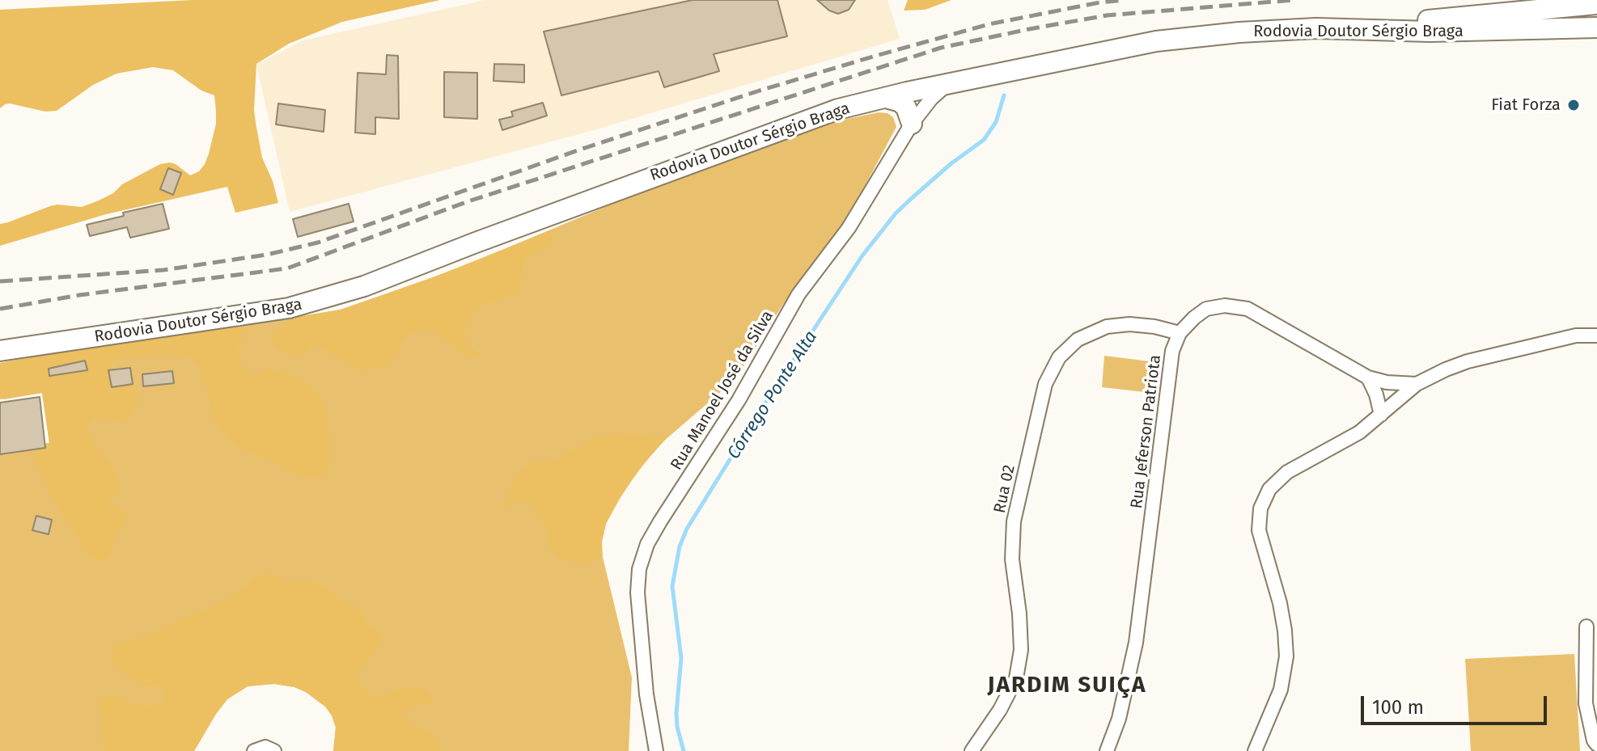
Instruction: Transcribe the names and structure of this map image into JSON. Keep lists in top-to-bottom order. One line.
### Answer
{"streets":{"main road":["Rodovia Doutor Sérgio Braga"],"street":["Rua Manoel José da Silva","Rua Jeferson Patriota","Rua 02"]},"crossings":[["Rodovia Doutor Sérgio Braga","Rua Manoel José da Silva"],["Rua Jeferson Patriota","Rua 02"]],"districts":["JARDIM SUIÇA"],"water":["Córrego Ponte Alta"],"places":["Fiat Forza"],"scale_bar":"100 m"}
